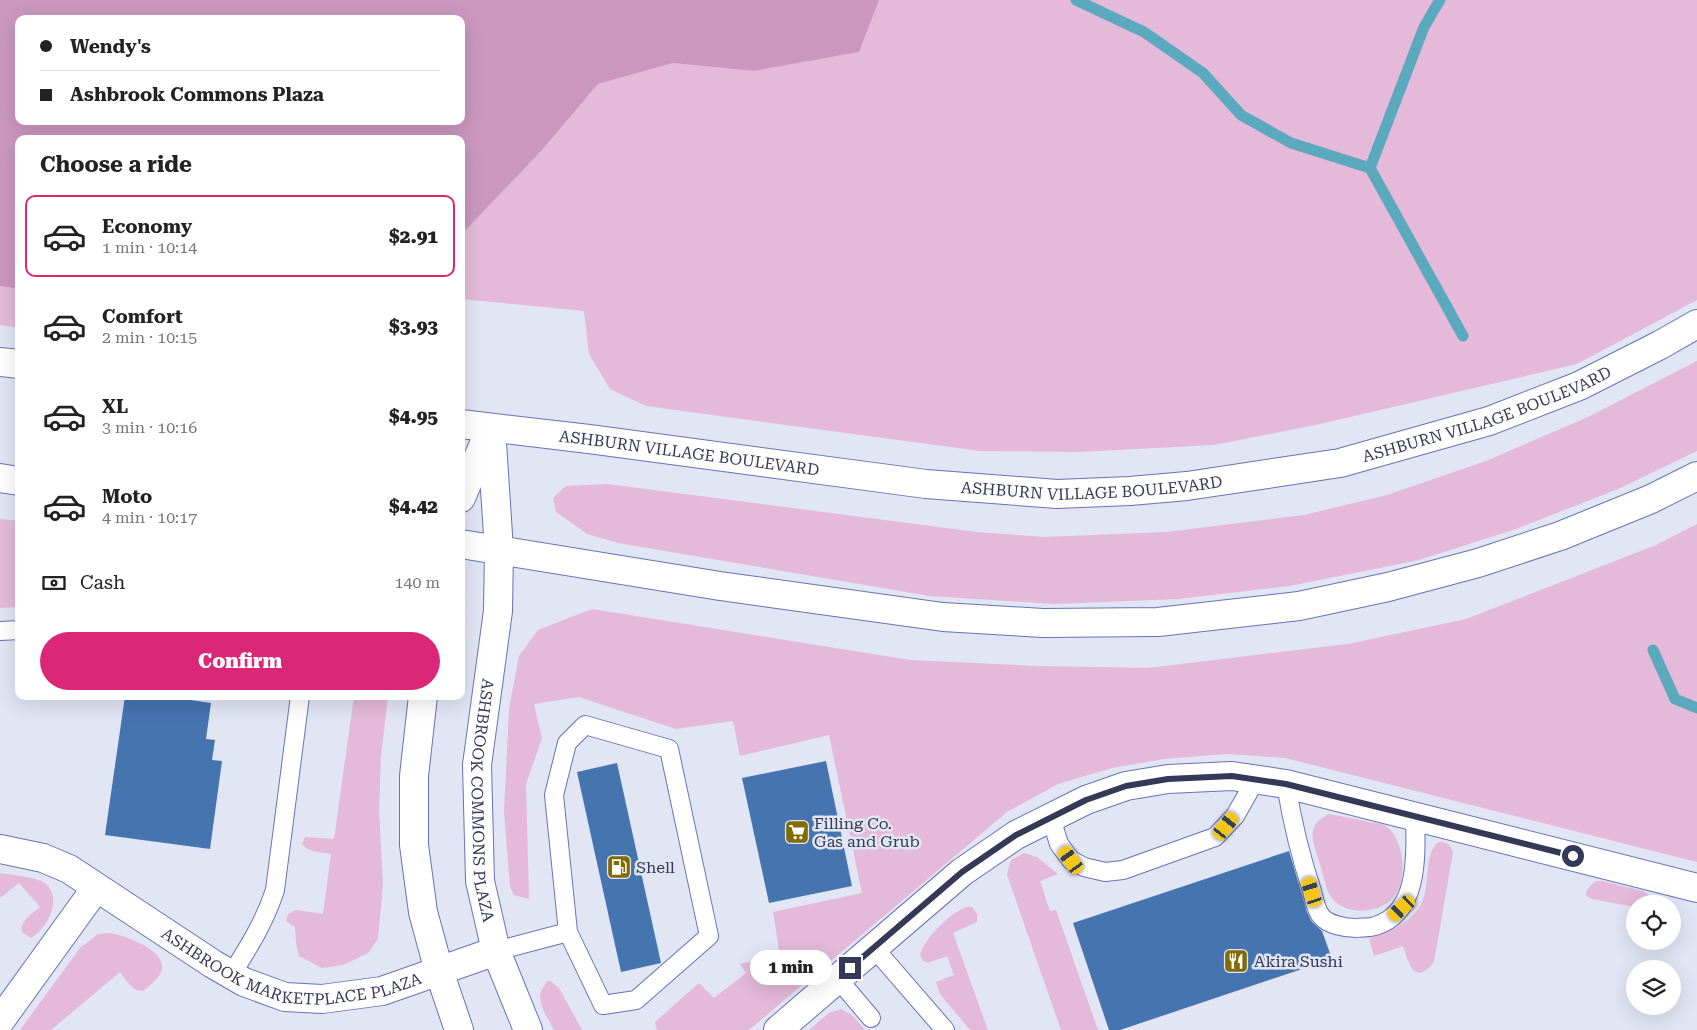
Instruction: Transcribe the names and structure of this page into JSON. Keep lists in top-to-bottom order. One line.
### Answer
{"streets":{"street":["ASHBURN VILLAGE BOULEVARD","ASHBROOK COMMONS PLAZA","ASHBROOK MARKETPLACE PLAZA"]},"crossings":[["ASHBURN VILLAGE BOULEVARD","ASHBROOK COMMONS PLAZA"],["ASHBROOK COMMONS PLAZA","ASHBROOK MARKETPLACE PLAZA"]],"places":{"supermarket":["Filling Co. Gas and Grub"],"fuel station":["Shell"],"restaurant":["Akira Sushi"]},"page":{"banner":["Wendy's","Ashbrook Commons Plaza"],"heading":"Choose a ride","list":[{"name":"Economy","note":"1 min · 10:14","value":"$2.91"},{"name":"Comfort","note":"2 min · 10:15","value":"$3.93"},{"name":"XL","note":"3 min · 10:16","value":"$4.95"},{"name":"Moto","note":"4 min · 10:17","value":"$4.42"}],"pay":["Cash","140 m"],"buttons":"Confirm","bubble":"1 min"}}
